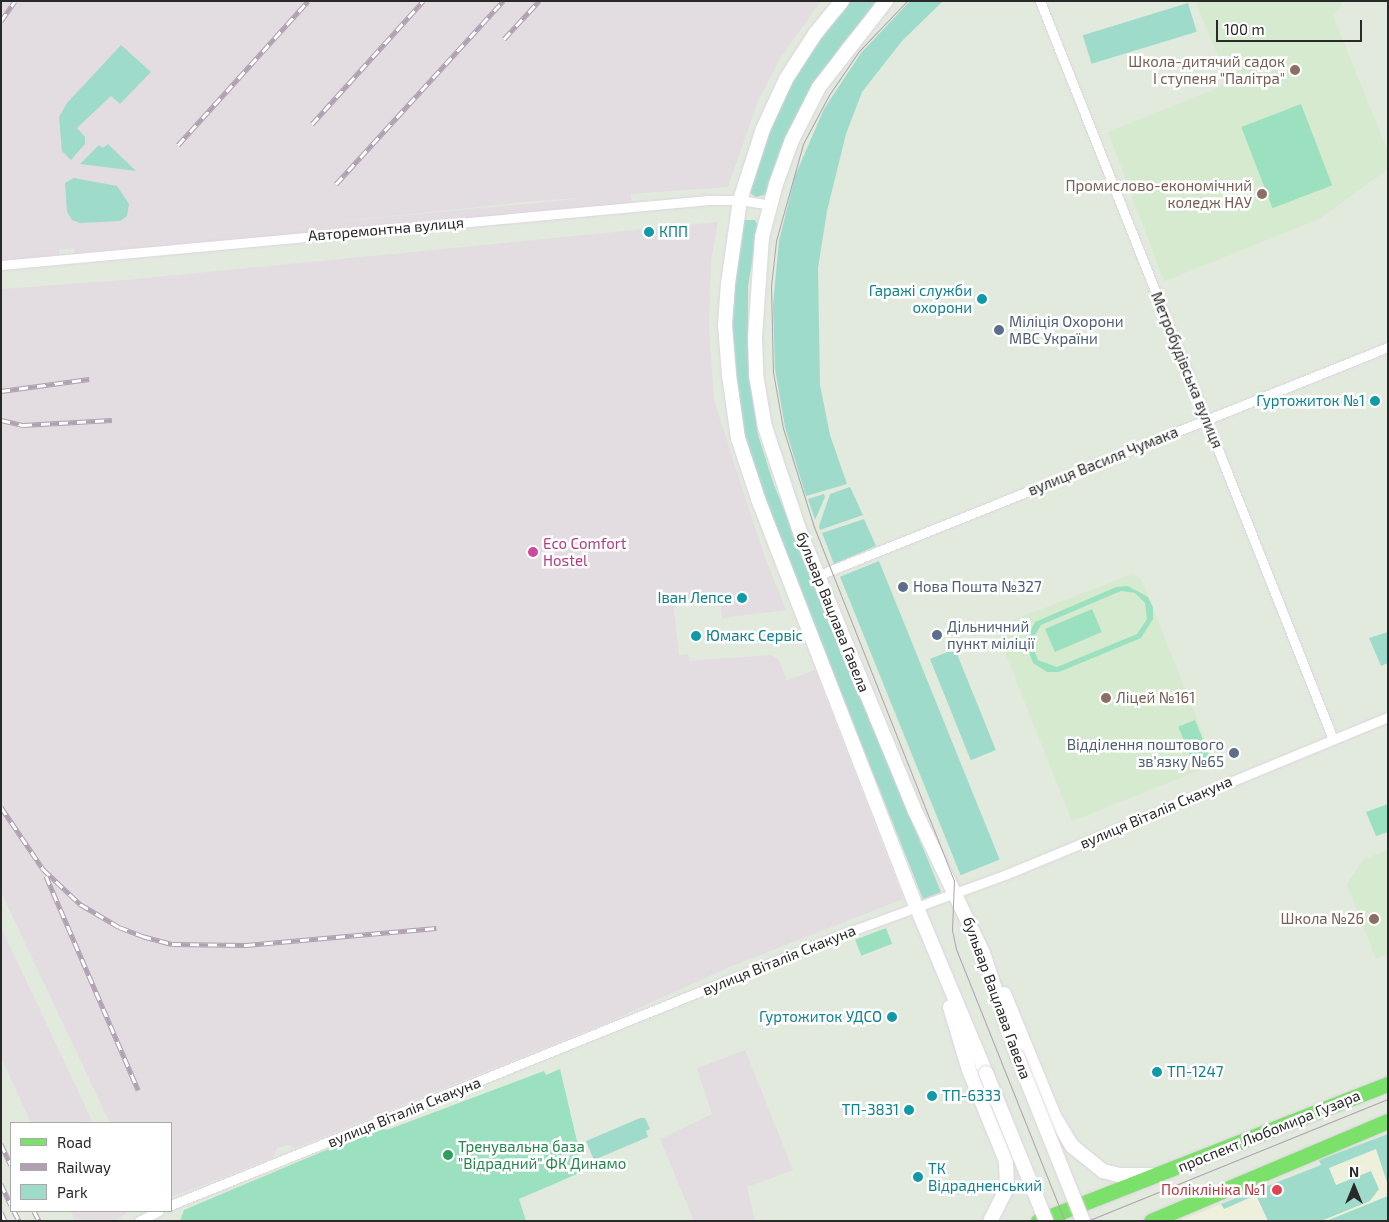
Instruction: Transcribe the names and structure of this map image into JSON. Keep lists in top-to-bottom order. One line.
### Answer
{"streets":{"main road":["бульвар Вацлава Гавела","проспект Любомира Гузара"],"street":["Авторемонтна вулиця","Метробудівська вулиця","вулиця Василя Чумака","вулиця Віталія Скакуна"]},"crossings":[["Авторемонтна вулиця","бульвар Вацлава Гавела"],["Метробудівська вулиця","вулиця Василя Чумака"],["Метробудівська вулиця","вулиця Віталія Скакуна"],["вулиця Василя Чумака","бульвар Вацлава Гавела"],["бульвар Вацлава Гавела","вулиця Віталія Скакуна"]],"places":["Школа-дитячий садок І ступеня \"Палітра\"","Промислово-економічний коледж НАУ","КПП","Гаражі служби охорони","Міліція Охорони МВС України","Гуртожиток №1","Eco Comfort Hostel","Нова Пошта №327","Іван Лепсе","Дільничний пункт міліції","Юмакс Сервіс","Ліцей №161","Відділення поштового зв'язку №65","Школа №26","Гуртожиток УДСО","ТП-1247","ТП-6333","ТП-3831","Тренувальна база \"Відрадний\" ФК Динамо","ТК Відрадненський","Поліклініка №1"],"legend":["Road","Railway","Park"],"scale_bar":"100 m","north":"top"}
